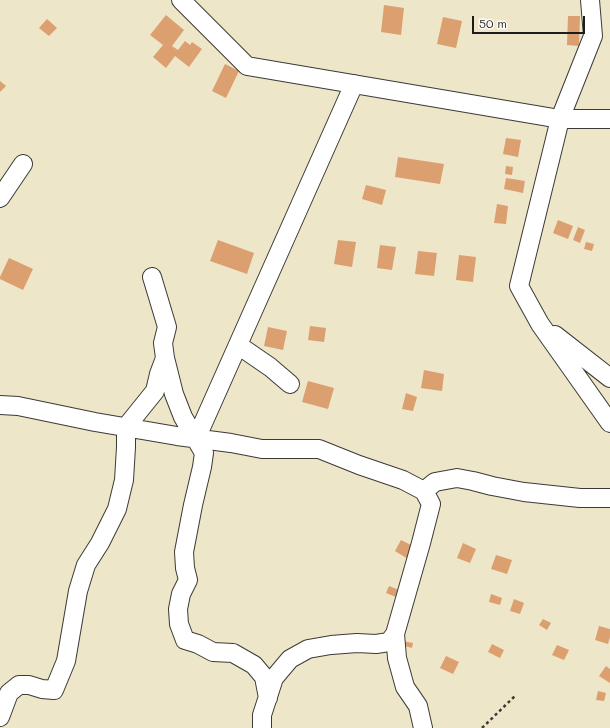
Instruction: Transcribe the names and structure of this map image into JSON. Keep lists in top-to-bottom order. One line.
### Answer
{"scale_bar":"50 m"}
